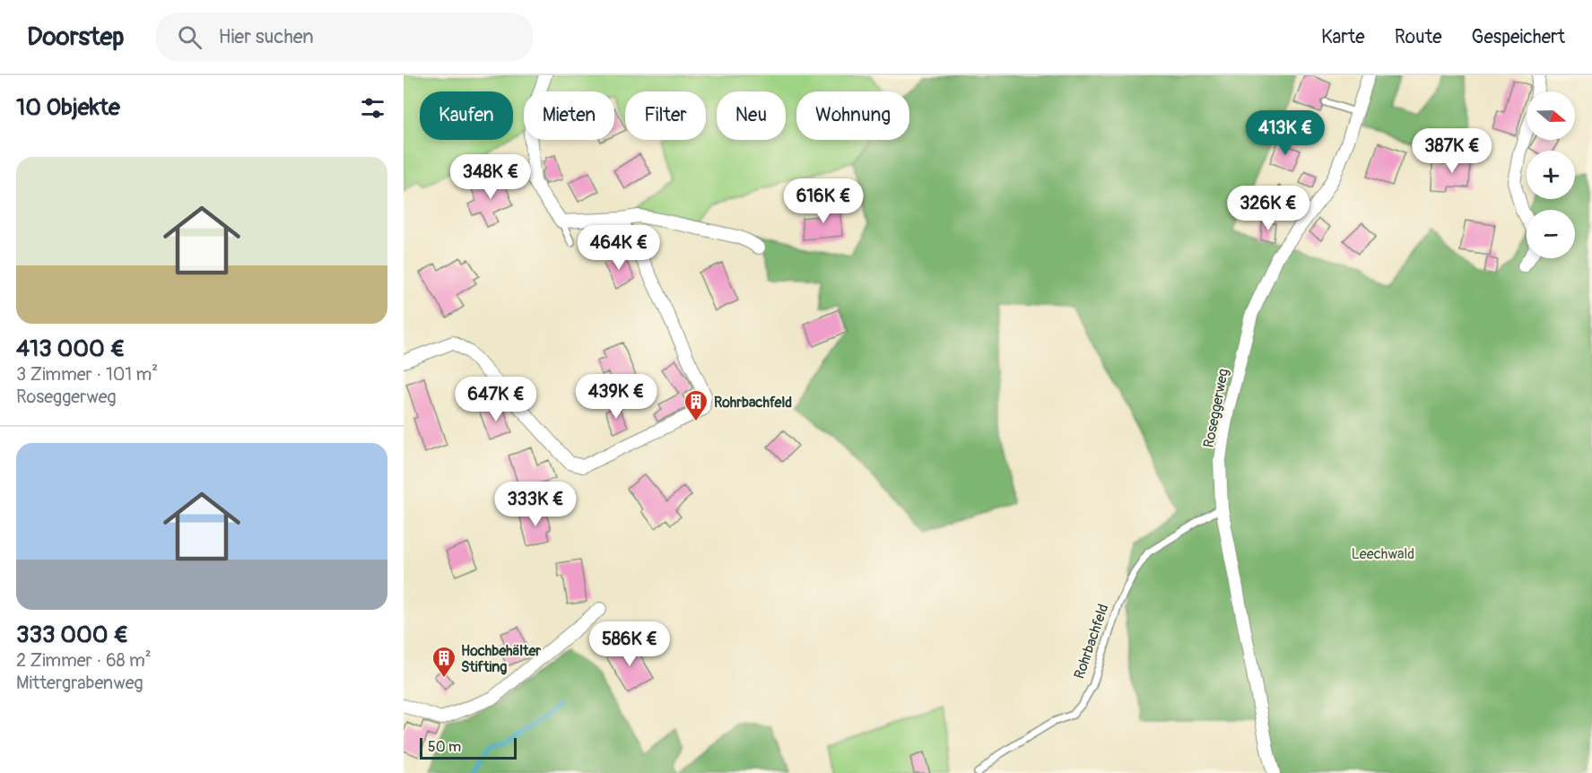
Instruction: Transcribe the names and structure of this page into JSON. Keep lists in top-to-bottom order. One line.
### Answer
{"streets":{"street":["Roseggerweg"],"lane":["Rohrbachfeld"]},"crossings":[["Roseggerweg","Rohrbachfeld"]],"parks":["Leechwald"],"places":{"building":["Rohrbachfeld","Hochbehälter Stifting"]},"scale_bar":"50 m","north":"right","page":{"header":"Doorstep","search":"Hier suchen","nav":["Karte","Route","Gespeichert"],"heading":"10 Objekte","map_buttons":["+","−"],"chip":["Kaufen","Mieten","Filter","Neu","Wohnung"],"price":["413K €","387K €","348K €","616K €","326K €","464K €","439K €","647K €","333K €","586K €"],"list":[{"name":"413 000 €","note":"3 Zimmer · 101 m² · Roseggerweg"},{"name":"333 000 €","note":"2 Zimmer · 68 m² · Mittergrabenweg"}],"scale":"50 m"}}
